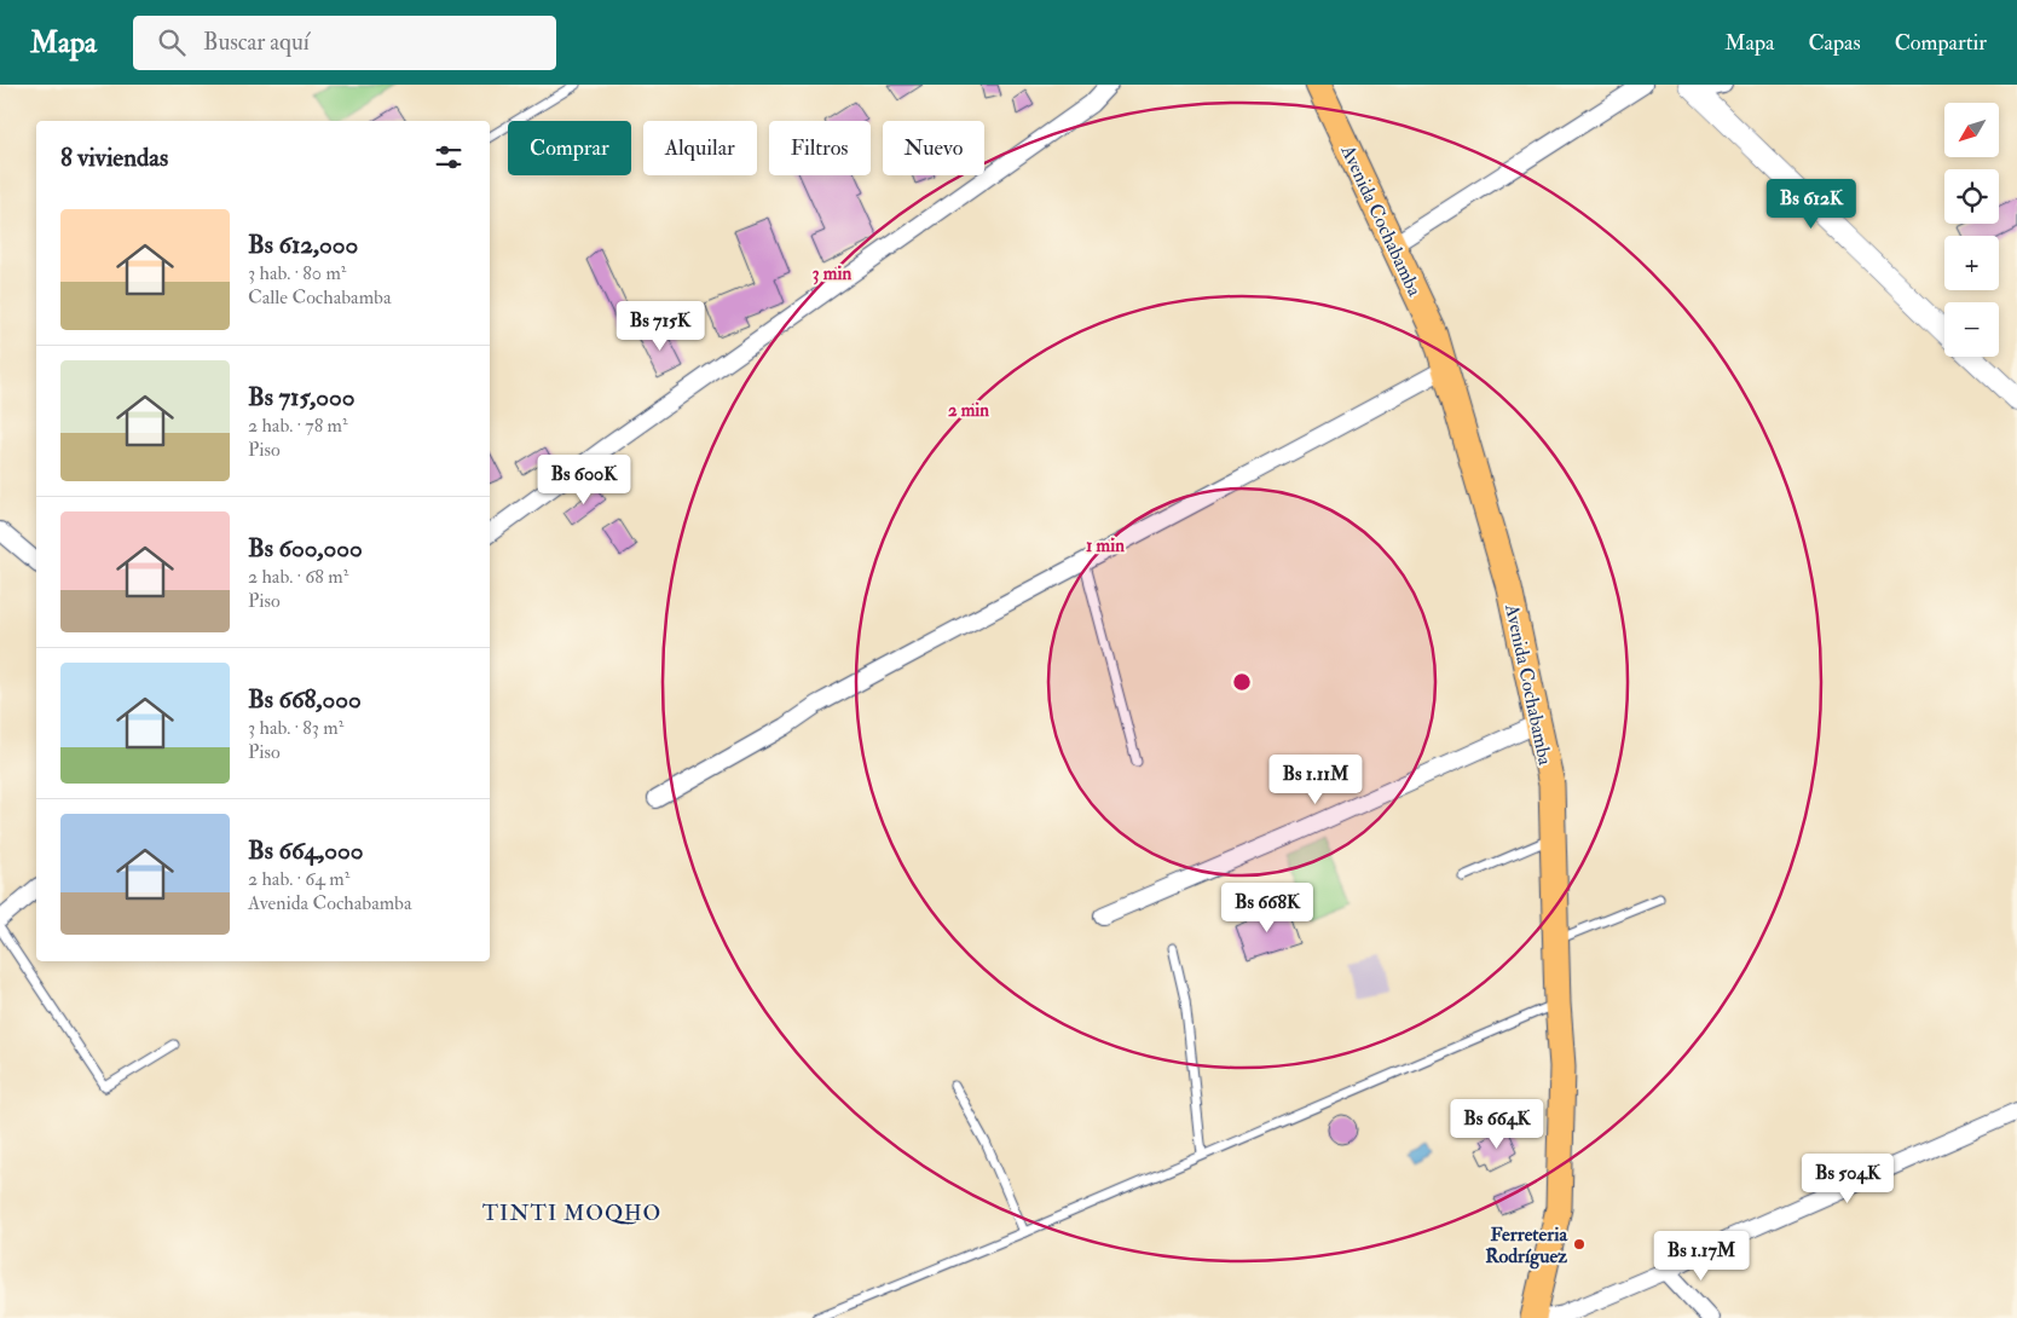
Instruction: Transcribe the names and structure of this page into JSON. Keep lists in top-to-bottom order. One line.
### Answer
{"streets":{"main road":["Avenida Cochabamba"]},"districts":["TINTI MOQHO"],"places":["Ferreteria Rodríguez"],"north":"bottom left","page":{"header":"Mapa","search":"Buscar aquí","nav":["Mapa","Capas","Compartir"],"map_buttons":["+","−"],"chip":["Comprar","Alquilar","Filtros","Nuevo"],"heading":"8 viviendas","price":["Bs 612K","Bs 715K","Bs 600K","Bs 1.11M","Bs 668K","Bs 664K","Bs 504K","Bs 1.17M"],"list":[{"name":"Bs 612,000","note":"3 hab. · 80 m² · Calle Cochabamba"},{"name":"Bs 715,000","note":"2 hab. · 78 m² · Piso"},{"name":"Bs 600,000","note":"2 hab. · 68 m² · Piso"},{"name":"Bs 668,000","note":"3 hab. · 83 m² · Piso"},{"name":"Bs 664,000","note":"2 hab. · 64 m² · Avenida Cochabamba"}]},"rings":["3 min","2 min","1 min"]}
